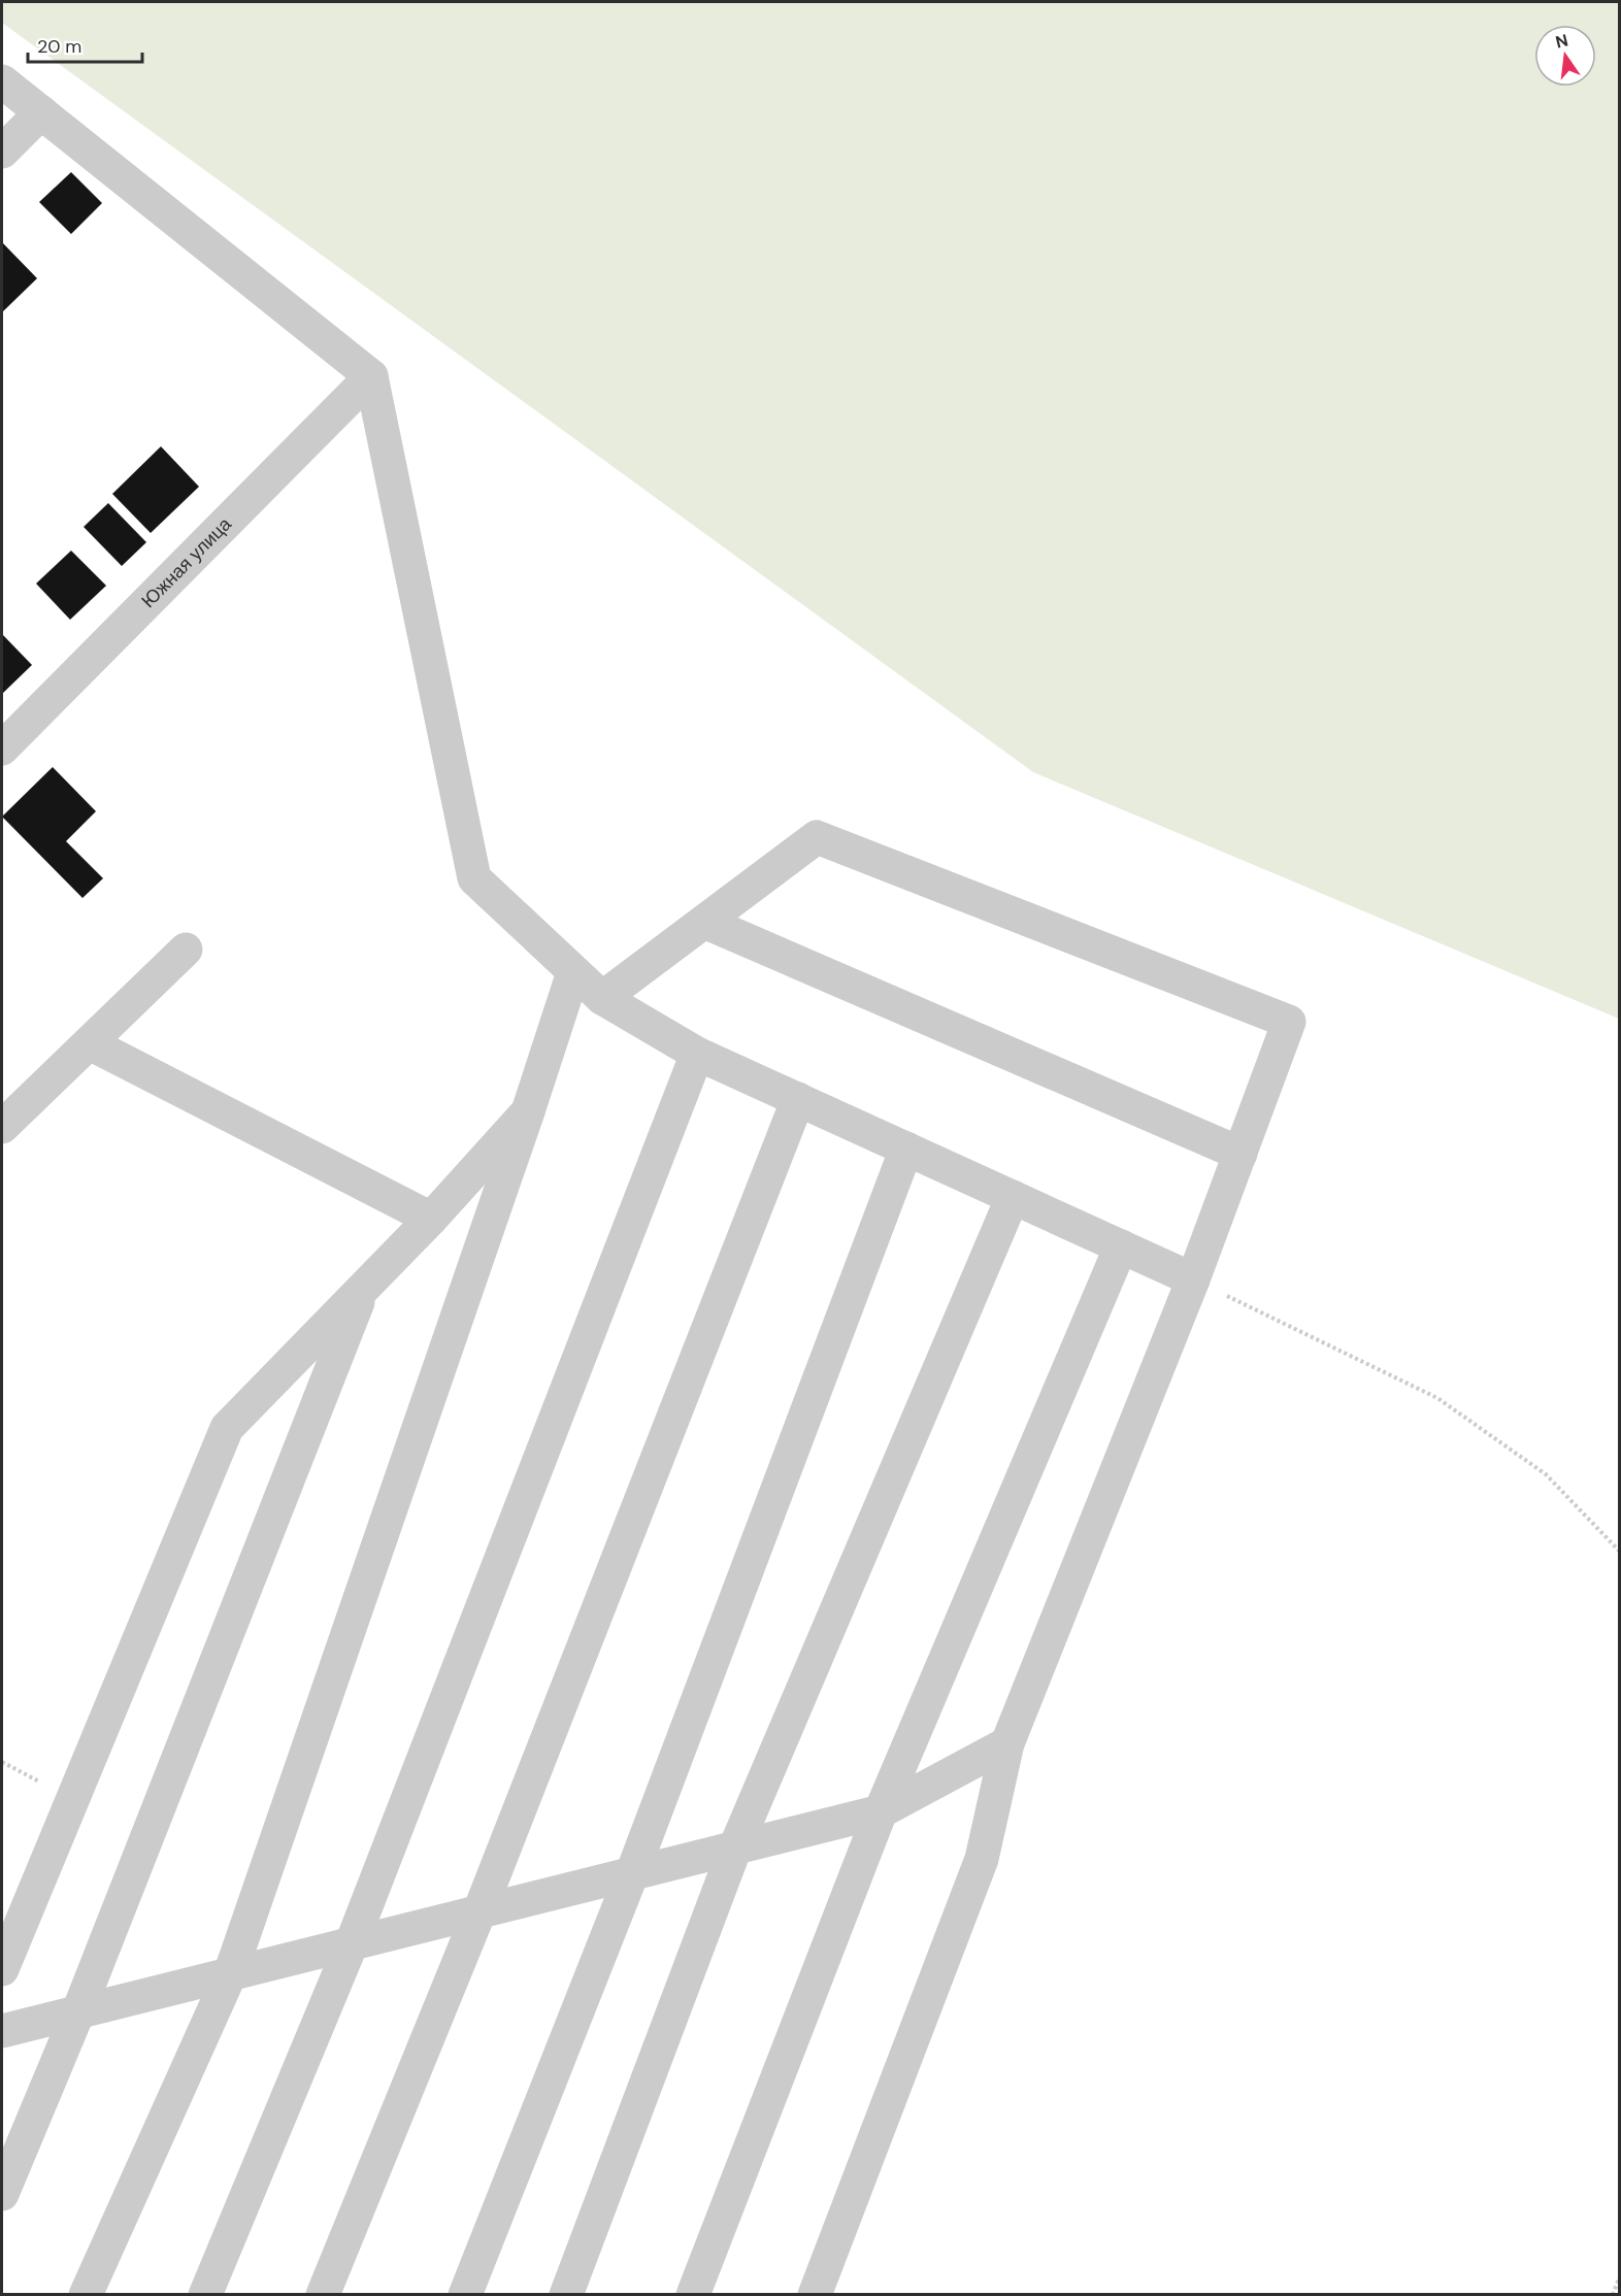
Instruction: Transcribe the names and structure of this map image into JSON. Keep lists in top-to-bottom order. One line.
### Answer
{"streets":{"street":["Южная улица"]},"scale_bar":"20 m","north":"top"}
